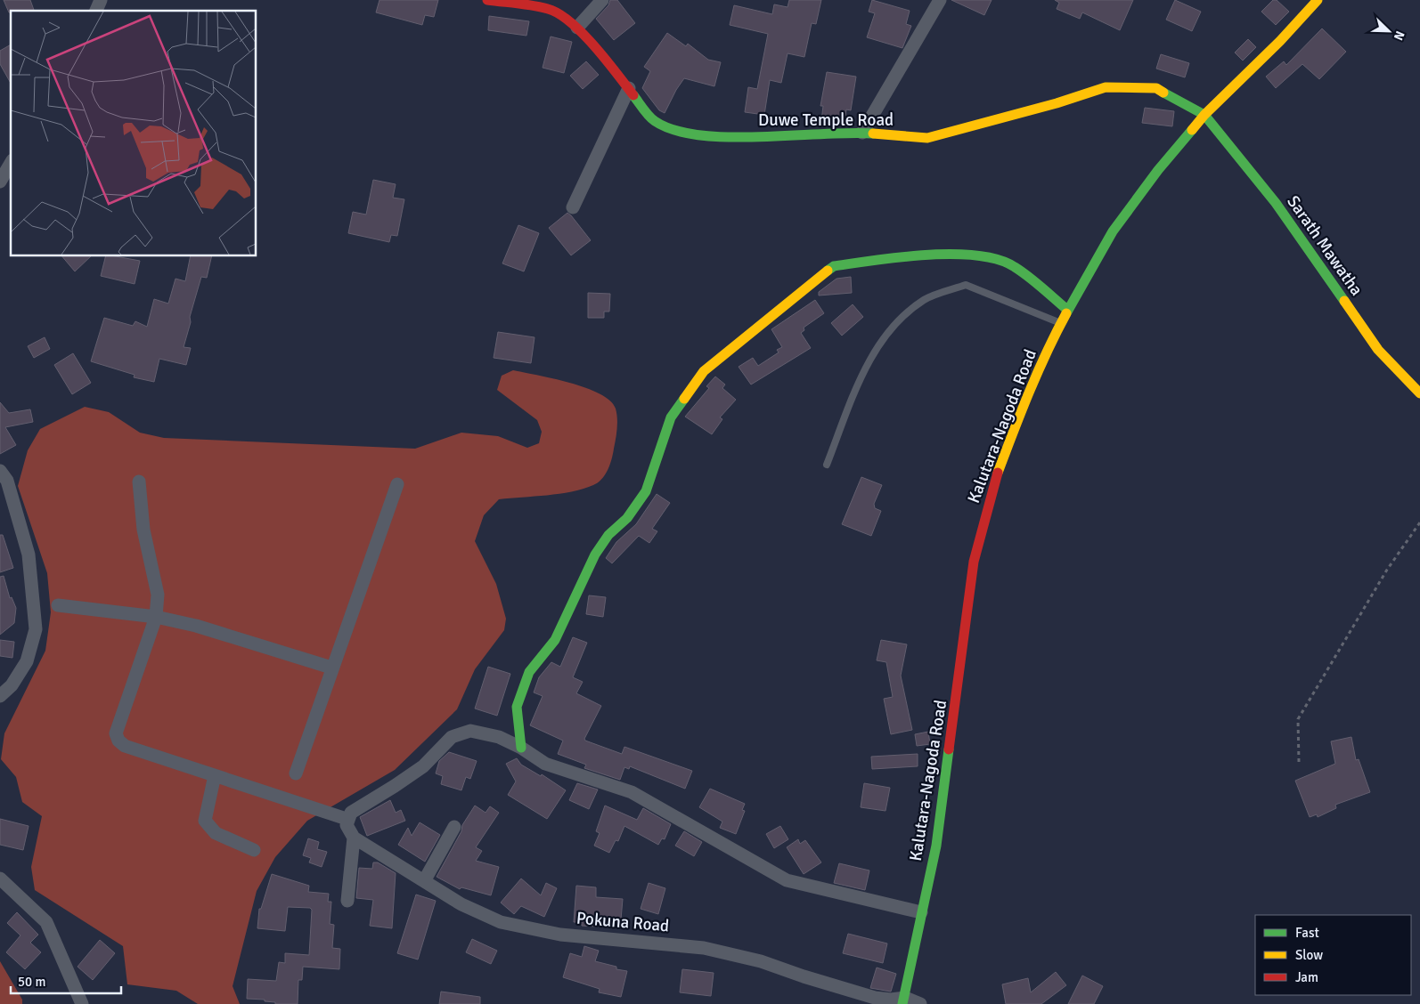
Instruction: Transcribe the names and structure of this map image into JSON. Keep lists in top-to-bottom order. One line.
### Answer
{"streets":{"street":["Duwe Temple Road","Sarath Mawatha","Kalutara-Nagoda Road","Pokuna Road"]},"crossings":[["Duwe Temple Road","Sarath Mawatha"],["Duwe Temple Road","Kalutara-Nagoda Road"],["Sarath Mawatha","Kalutara-Nagoda Road"],["Kalutara-Nagoda Road","Pokuna Road"]],"legend":["Fast","Slow","Jam"],"scale_bar":"50 m","north":"bottom right"}
